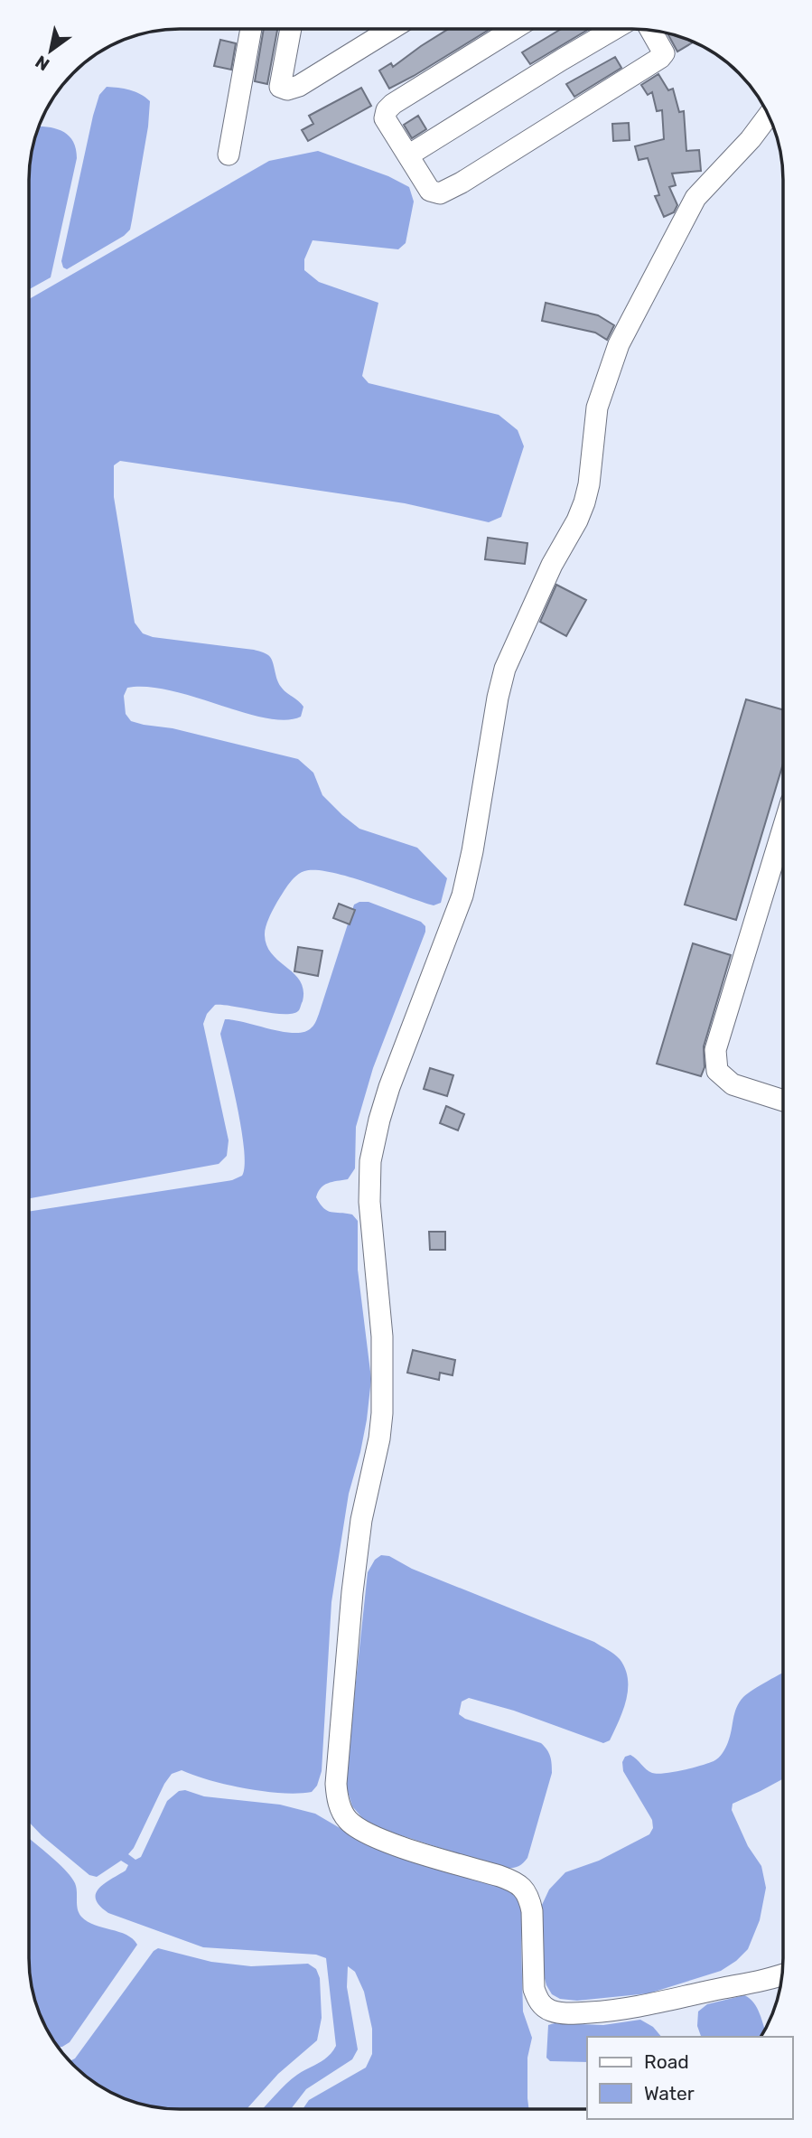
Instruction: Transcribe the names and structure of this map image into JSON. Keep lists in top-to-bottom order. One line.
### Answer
{"legend":["Road","Water"],"north":"bottom left"}
